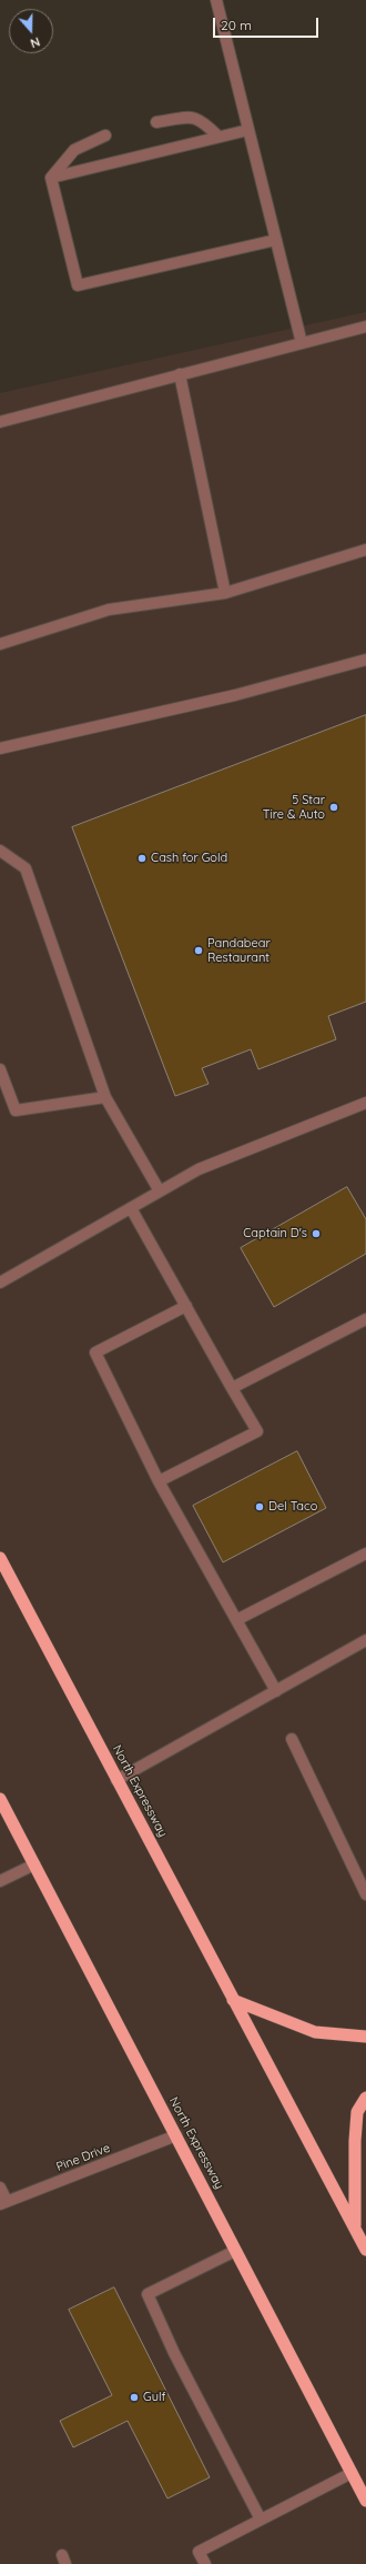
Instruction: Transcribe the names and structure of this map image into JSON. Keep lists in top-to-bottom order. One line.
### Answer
{"streets":{"highway":["North Expressway"],"street":["Pine Drive"]},"crossings":[["North Expressway","Pine Drive"]],"places":["5 Star Tire & Auto","Cash for Gold","Pandabear Restaurant","Captain D's","Del Taco","Gulf"],"scale_bar":"20 m","north":"bottom"}
